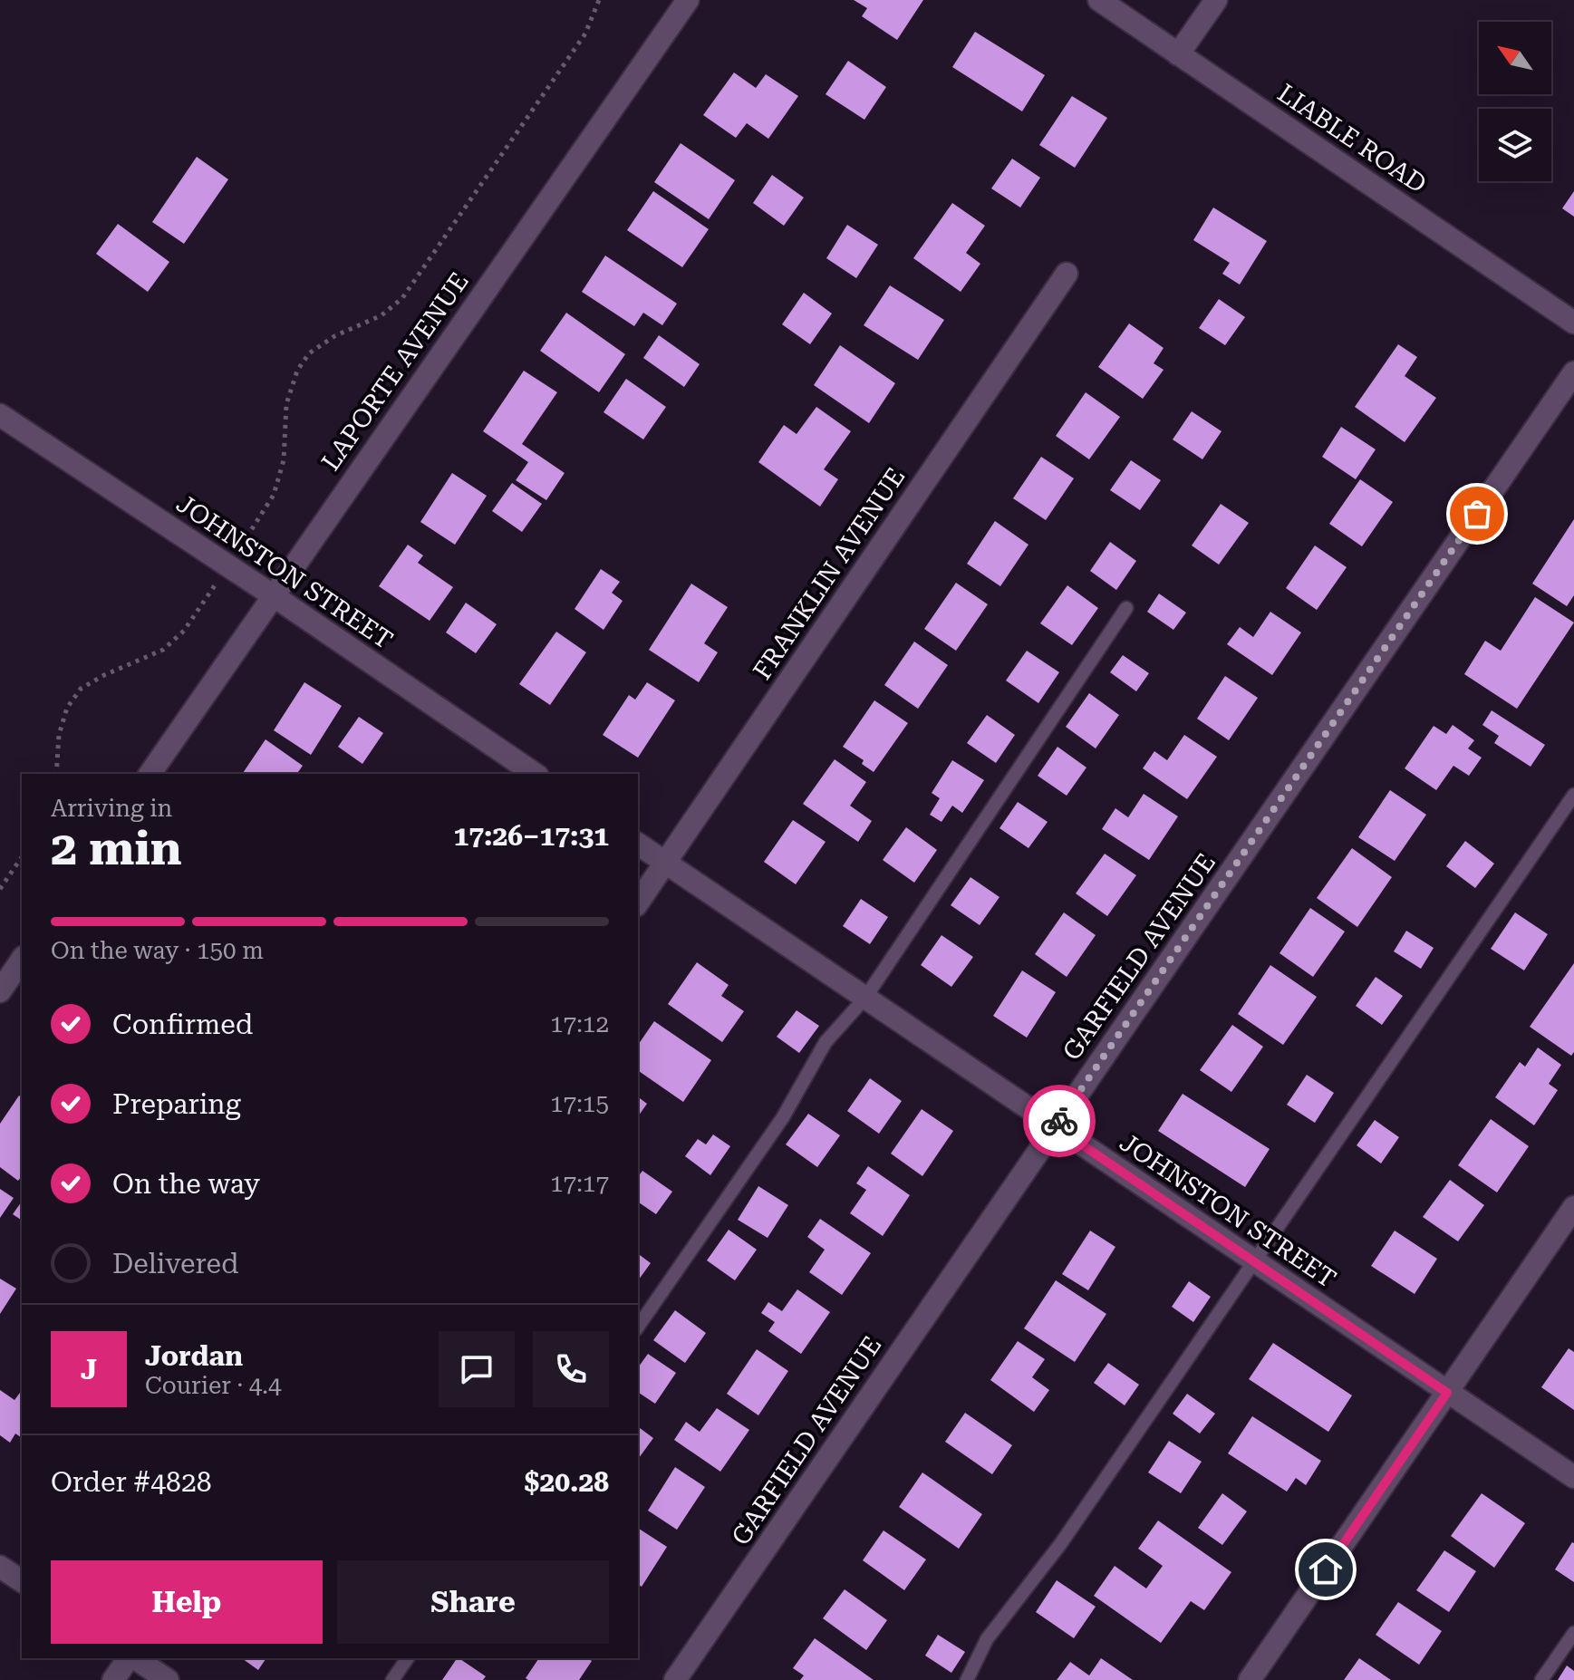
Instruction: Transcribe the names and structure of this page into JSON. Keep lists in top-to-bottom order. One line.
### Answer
{"streets":{"street":["LIABLE ROAD","LAPORTE AVENUE","JOHNSTON STREET","FRANKLIN AVENUE","GARFIELD AVENUE"]},"crossings":[["LAPORTE AVENUE","JOHNSTON STREET"],["JOHNSTON STREET","FRANKLIN AVENUE"],["JOHNSTON STREET","GARFIELD AVENUE"]],"north":"top left","page":{"heading":["2 min","Arriving in","17:26–17:31"],"panel":["Jordan","Courier · 4.4","Order #4828","$20.28"],"bar":"On the way · 150 m","list":[["Confirmed","17:12"],["Preparing","17:15"],["On the way","17:17"],"Delivered"],"round":"J","buttons":["Help","Share"]}}
